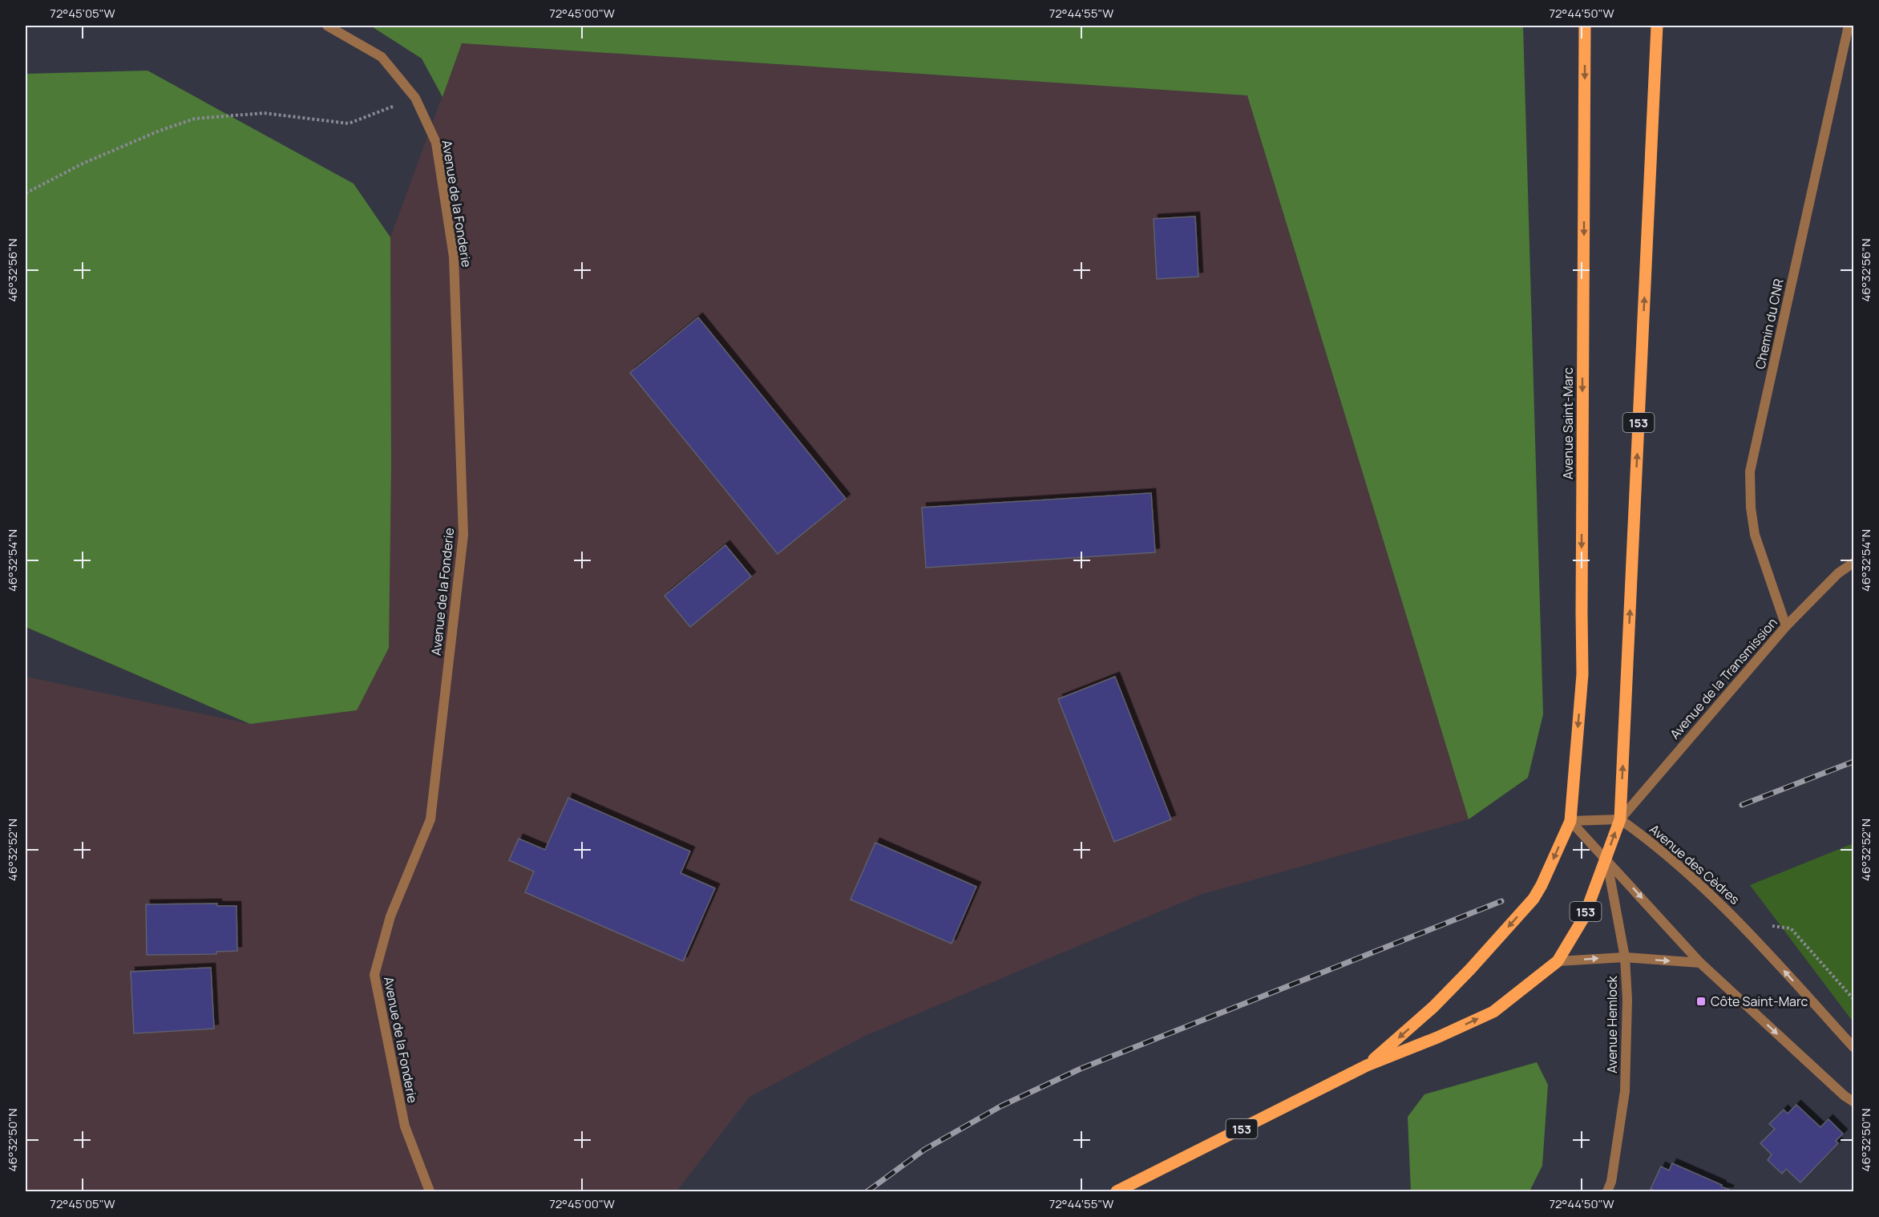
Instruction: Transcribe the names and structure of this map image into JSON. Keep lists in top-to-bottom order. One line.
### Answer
{"streets":{"main road":["153","Avenue Saint-Marc"],"street":["Avenue de la Fonderie","Chemin du CNR","Avenue de la Transmission","Avenue des Cèdres","Avenue Hemlock"]},"crossings":[["Chemin du CNR","Avenue de la Transmission"],["153","Avenue Saint-Marc"],["153","Avenue de la Transmission"],["153","Avenue des Cèdres"],["153","Avenue Hemlock"],["Avenue de la Transmission","Avenue des Cèdres"]],"places":{"transit":["Côte Saint-Marc"]},"coordinates":["72°45'05\"W","72°45'00\"W","72°44'55\"W","72°44'50\"W","46°32'56\"N","46°32'54\"N","46°32'52\"N","46°32'50\"N"]}
